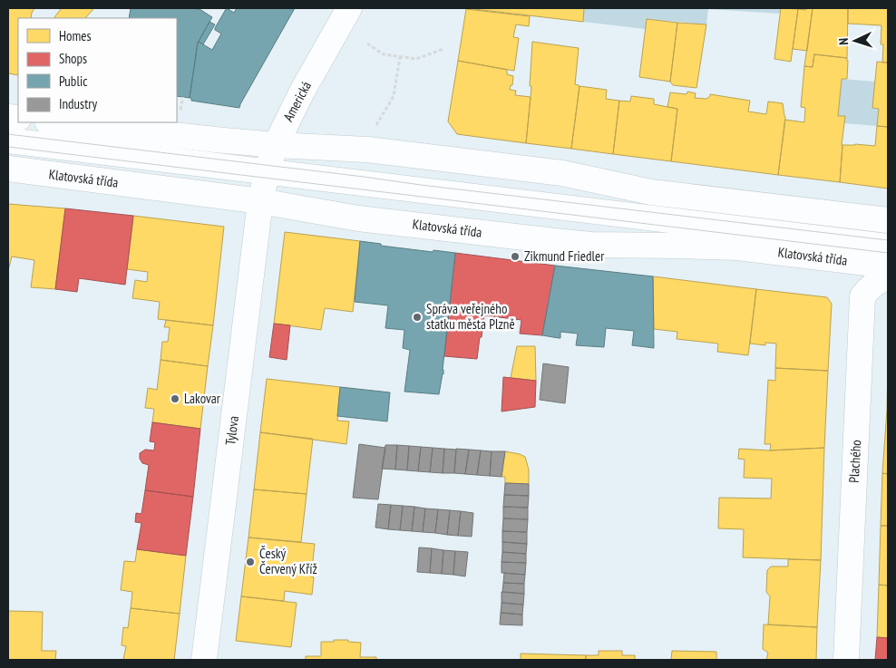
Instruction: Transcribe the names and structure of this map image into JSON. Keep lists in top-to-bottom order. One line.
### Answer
{"streets":{"main road":["Americká","Klatovská třída","Tylova","Plachého"]},"crossings":[["Americká","Klatovská třída"],["Americká","Tylova"],["Klatovská třída","Tylova"]],"places":["Zikmund Friedler","Správa veřejného statku města Plzně","Lakovar","Český Červený Kříž"],"legend":["Homes","Shops","Public","Industry"],"north":"left"}
